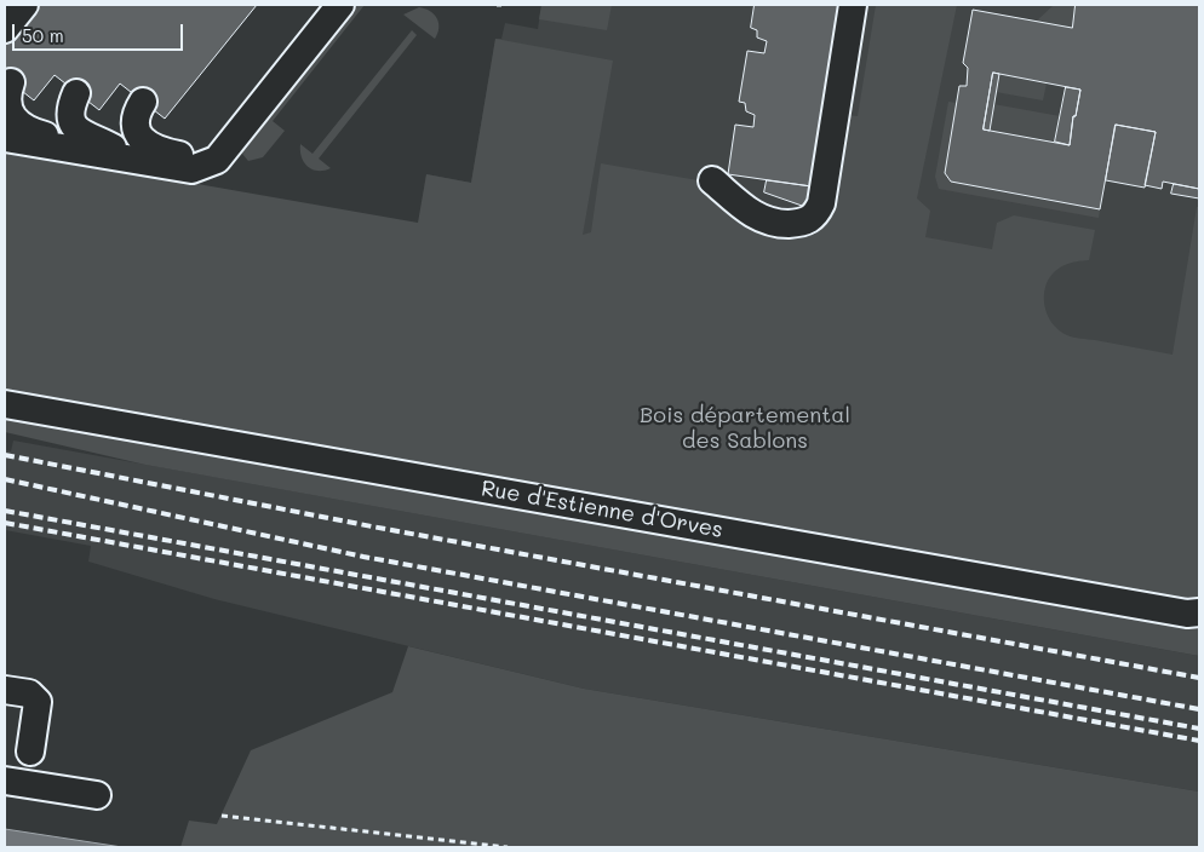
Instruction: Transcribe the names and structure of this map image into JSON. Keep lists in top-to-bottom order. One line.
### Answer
{"streets":{"street":["Rue d'Estienne d'Orves"]},"parks":["Bois départemental des Sablons"],"scale_bar":"50 m"}
